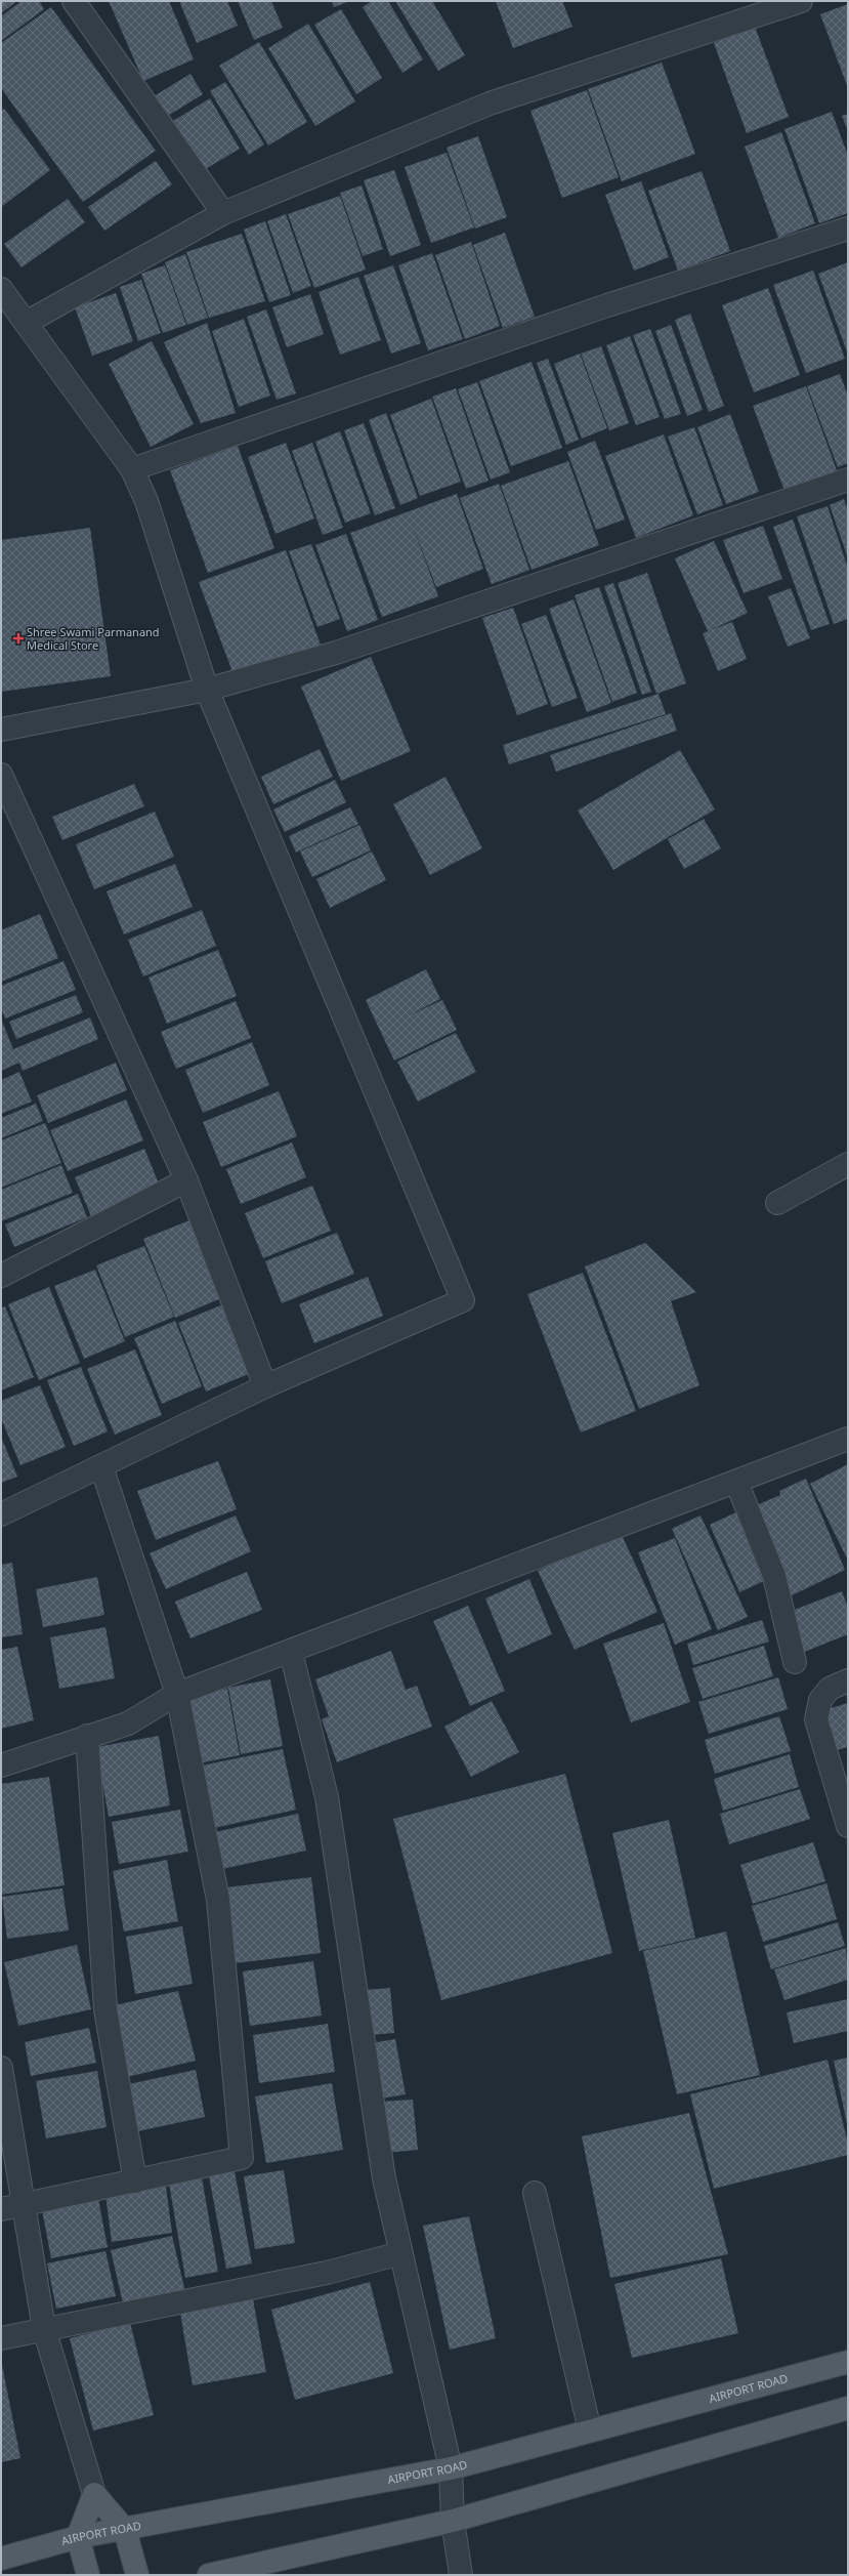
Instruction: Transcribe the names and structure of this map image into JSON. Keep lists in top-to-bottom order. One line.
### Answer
{"streets":{"main road":["AIRPORT ROAD"]},"places":{"health":["Shree Swami Parmanand Medical Store"]}}
